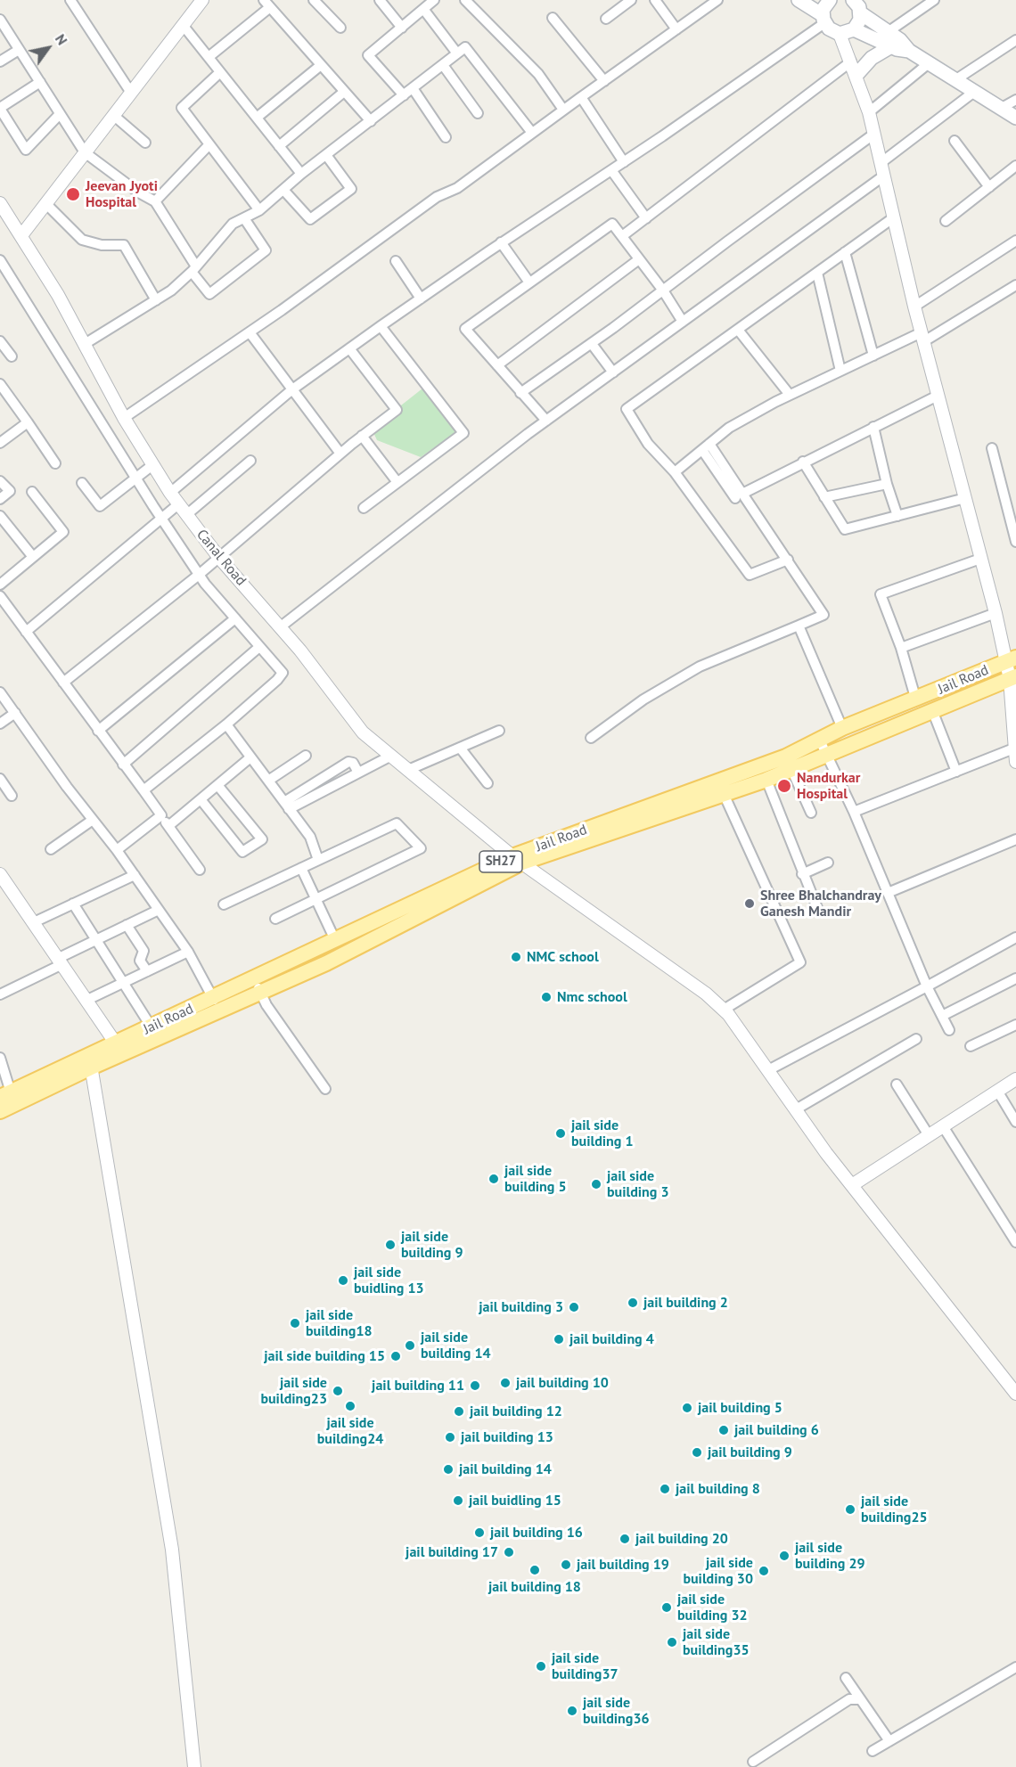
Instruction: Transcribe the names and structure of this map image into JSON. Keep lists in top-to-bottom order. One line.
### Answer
{"streets":{"main road":["Jail Road","SH27"],"street":["Canal Road"]},"crossings":[["Canal Road","Jail Road"]],"places":["Jeevan Jyoti Hospital","Nandurkar Hospital","Shree Bhalchandray Ganesh Mandir","NMC school","Nmc school","jail side building 1","jail side building 5","jail side building 3","jail side building 9","jail side buidling 13","jail building 2","jail building 3","jail side building18","jail building 4","jail side building 14","jail side building 15","jail building 10","jail building 11","jail side building23","jail side building24","jail building 5","jail building 12","jail building 6","jail building 13","jail building 9","jail building 14","jail building 8","jail buidling 15","jail side building25","jail building 16","jail building 20","jail building 17","jail side building 29","jail building 19","jail building 18","jail side building 30","jail side building 32","jail side building35","jail side building37","jail side building36"],"north":"top right"}
